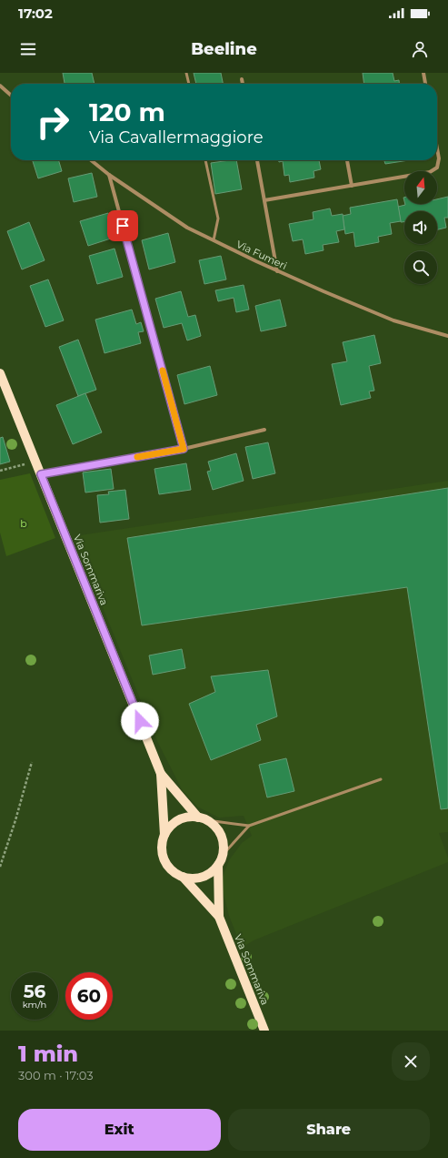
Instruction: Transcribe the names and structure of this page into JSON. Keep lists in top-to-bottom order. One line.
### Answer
{"streets":{"main road":["Via Sommariva"],"street":["Via Fumeri"]},"parks":["b"],"north":"top","page":{"status":"17:02","header":"Beeline","turn":["120 m","Via Cavallermaggiore"],"speed":"56 km/h","limit":"60","heading":["1 min","300 m · 17:03"],"buttons":["Exit","Share"]}}
